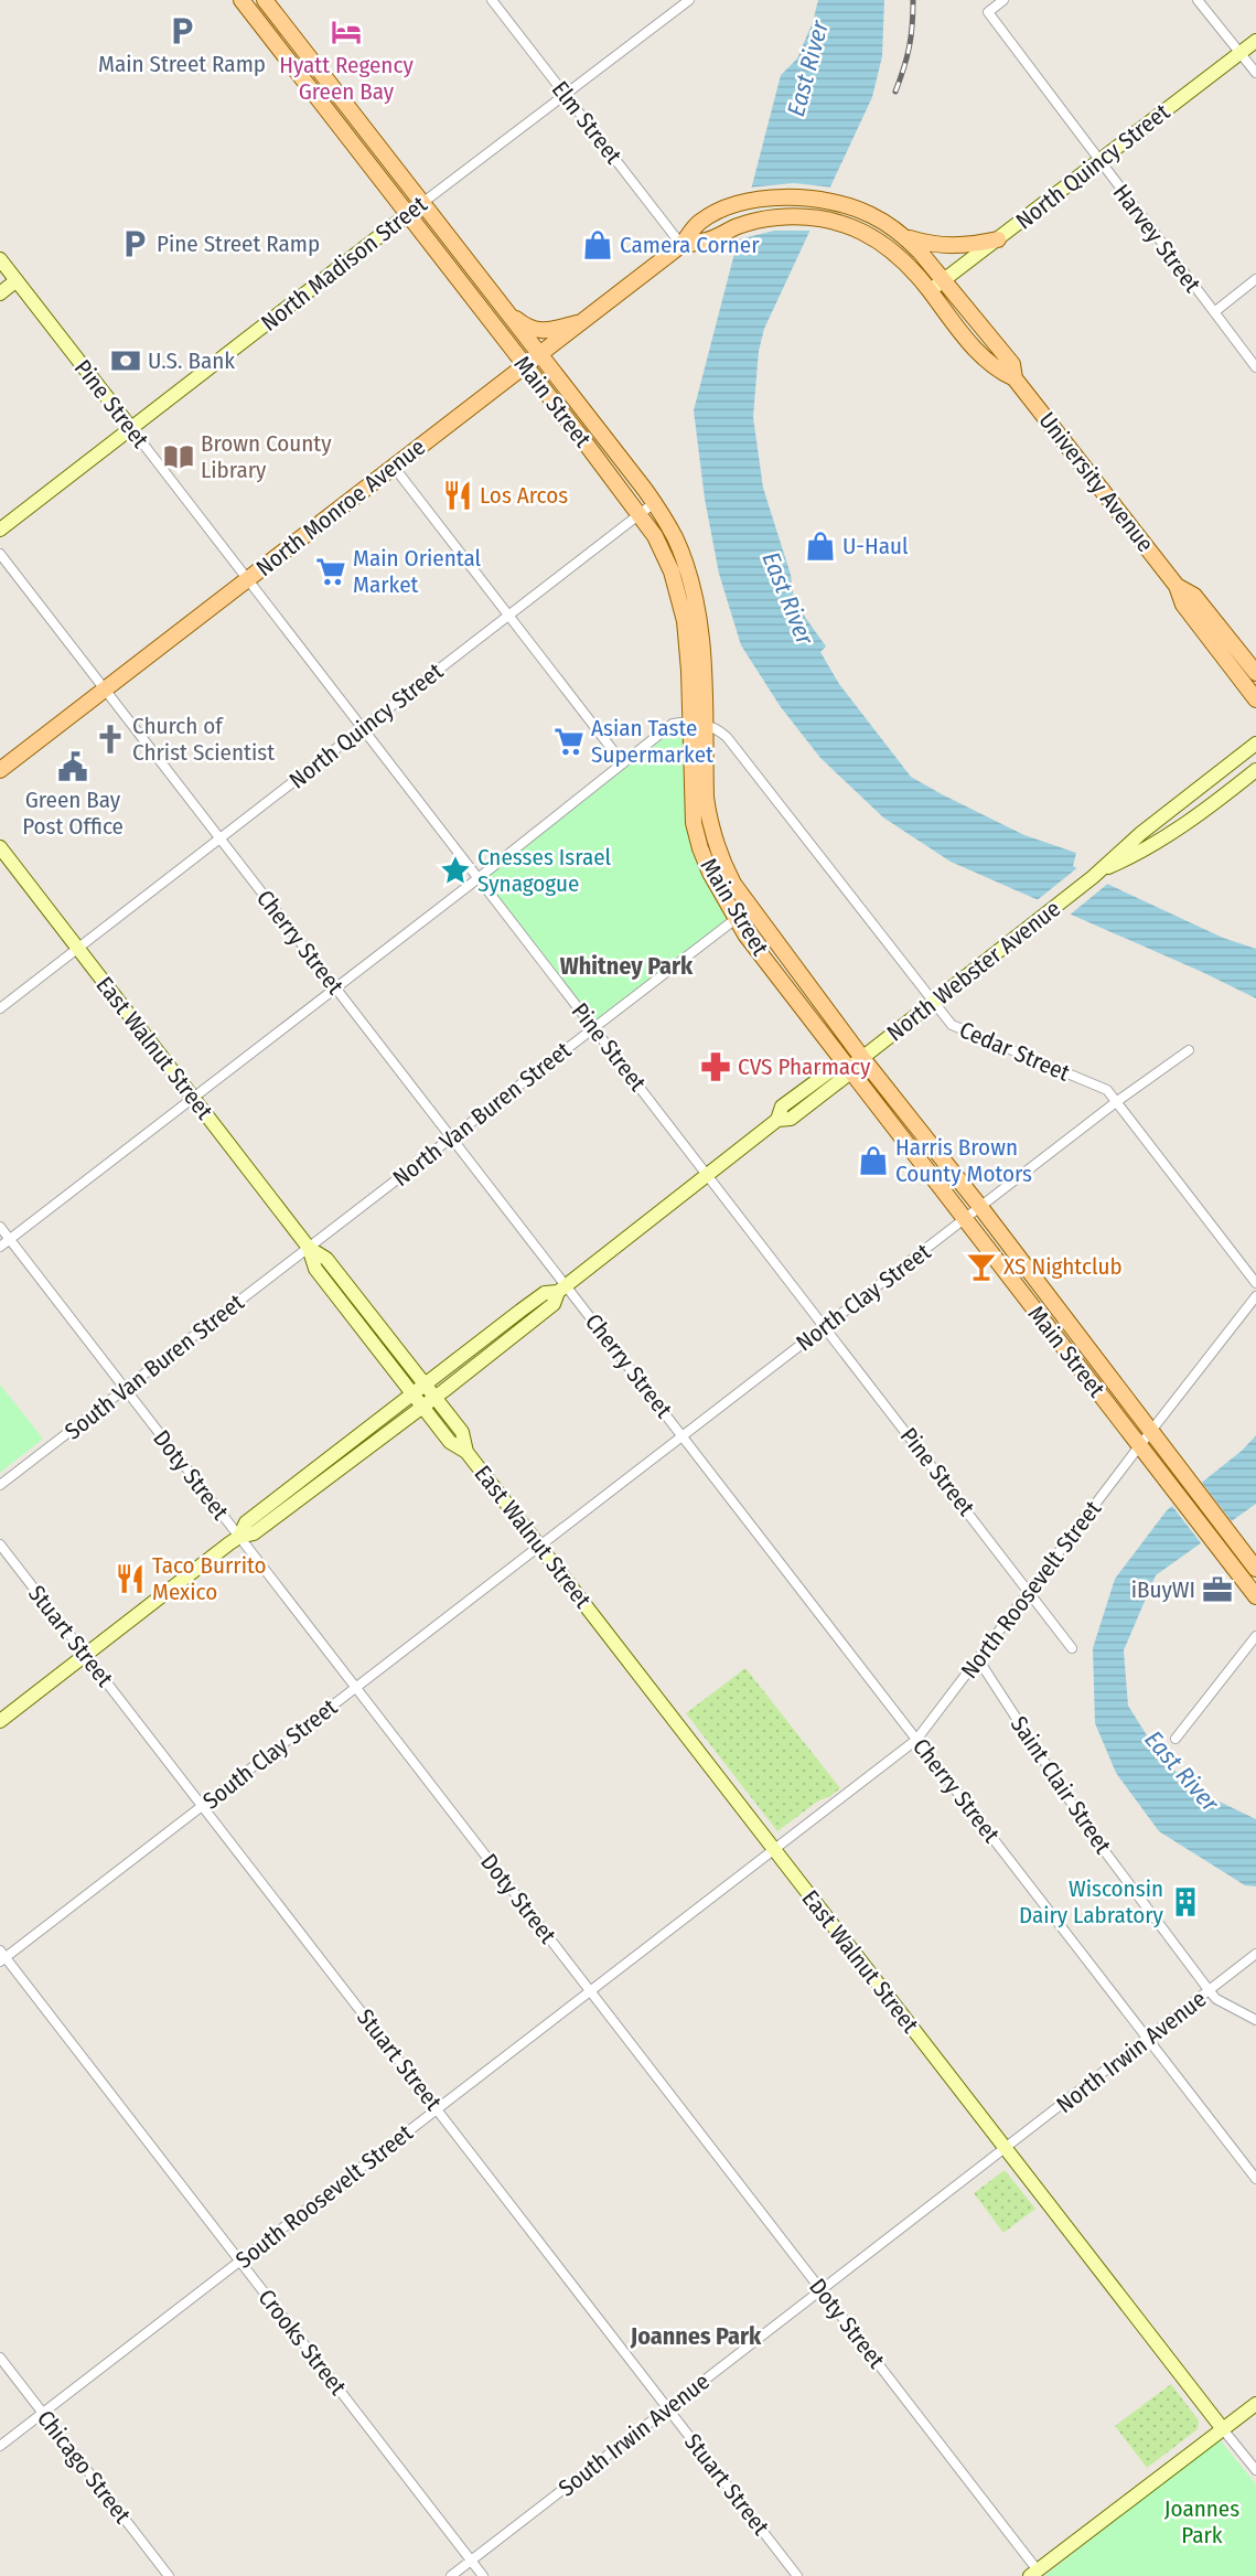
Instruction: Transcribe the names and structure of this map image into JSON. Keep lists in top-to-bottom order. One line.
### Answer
{"streets":{"main road":["Main Street","University Avenue","North Monroe Avenue"],"street":["Elm Street","North Quincy Street","Harvey Street","North Madison Street","Pine Street","Cherry Street","North Webster Avenue","East Walnut Street","Cedar Street","North Van Buren Street","North Clay Street","South Van Buren Street","Doty Street","North Roosevelt Street","Stuart Street","South Clay Street","Saint Clair Street","North Irwin Avenue","South Roosevelt Street","Crooks Street","South Irwin Avenue","Chicago Street"]},"crossings":[["Elm Street","North Madison Street"],["Elm Street","University Avenue"],["Elm Street","North Monroe Avenue"],["North Quincy Street","Harvey Street"],["North Quincy Street","Main Street"],["North Quincy Street","Pine Street"],["North Quincy Street","University Avenue"],["North Quincy Street","Cherry Street"],["North Quincy Street","East Walnut Street"],["North Madison Street","Main Street"],["North Madison Street","Pine Street"],["Main Street","North Monroe Avenue"],["Main Street","North Webster Avenue"],["Main Street","Cedar Street"],["Main Street","North Van Buren Street"],["Main Street","North Clay Street"],["Main Street","North Roosevelt Street"],["Pine Street","North Monroe Avenue"],["Pine Street","North Webster Avenue"],["Pine Street","North Van Buren Street"],["Pine Street","North Clay Street"],["Pine Street","North Roosevelt Street"],["University Avenue","North Monroe Avenue"],["North Monroe Avenue","Cherry Street"],["Cherry Street","North Webster Avenue"],["Cherry Street","North Van Buren Street"],["Cherry Street","North Clay Street"],["Cherry Street","North Roosevelt Street"],["Cherry Street","North Irwin Avenue"],["North Webster Avenue","East Walnut Street"],["North Webster Avenue","Cedar Street"],["North Webster Avenue","Doty Street"],["East Walnut Street","North Van Buren Street"],["East Walnut Street","North Clay Street"],["East Walnut Street","South Van Buren Street"],["East Walnut Street","North Roosevelt Street"],["East Walnut Street","South Clay Street"],["East Walnut Street","North Irwin Avenue"],["East Walnut Street","South Roosevelt Street"],["East Walnut Street","South Irwin Avenue"],["Cedar Street","North Clay Street"],["North Van Buren Street","South Van Buren Street"],["North Clay Street","South Clay Street"],["South Van Buren Street","Doty Street"],["Doty Street","South Clay Street"],["Doty Street","South Roosevelt Street"],["Doty Street","South Irwin Avenue"],["North Roosevelt Street","Saint Clair Street"],["North Roosevelt Street","South Roosevelt Street"],["Stuart Street","South Clay Street"],["Stuart Street","South Roosevelt Street"],["Stuart Street","South Irwin Avenue"],["South Clay Street","Crooks Street"],["Saint Clair Street","North Irwin Avenue"],["North Irwin Avenue","South Irwin Avenue"],["South Roosevelt Street","Crooks Street"],["South Roosevelt Street","Chicago Street"],["Crooks Street","South Irwin Avenue"]],"districts":["Whitney Park","Joannes Park"],"water":["East River"],"parks":["Joannes Park"],"places":{"parking":["Main Street Ramp","Pine Street Ramp"],"hotel":["Hyatt Regency Green Bay"],"shop":["Camera Corner","U-Haul","Harris Brown County Motors"],"bank":["U.S. Bank"],"library":["Brown County Library"],"restaurant":["Los Arcos","Taco Burrito Mexico"],"supermarket":["Main Oriental Market","Asian Taste Supermarket"],"church":["Church of Christ Scientist"],"public building":["Green Bay Post Office"],"place":["Cnesses Israel Synagogue"],"pharmacy":["CVS Pharmacy"],"bar":["XS Nightclub"],"office":["iBuyWI"],"building":["Wisconsin Dairy Labratory"]}}
